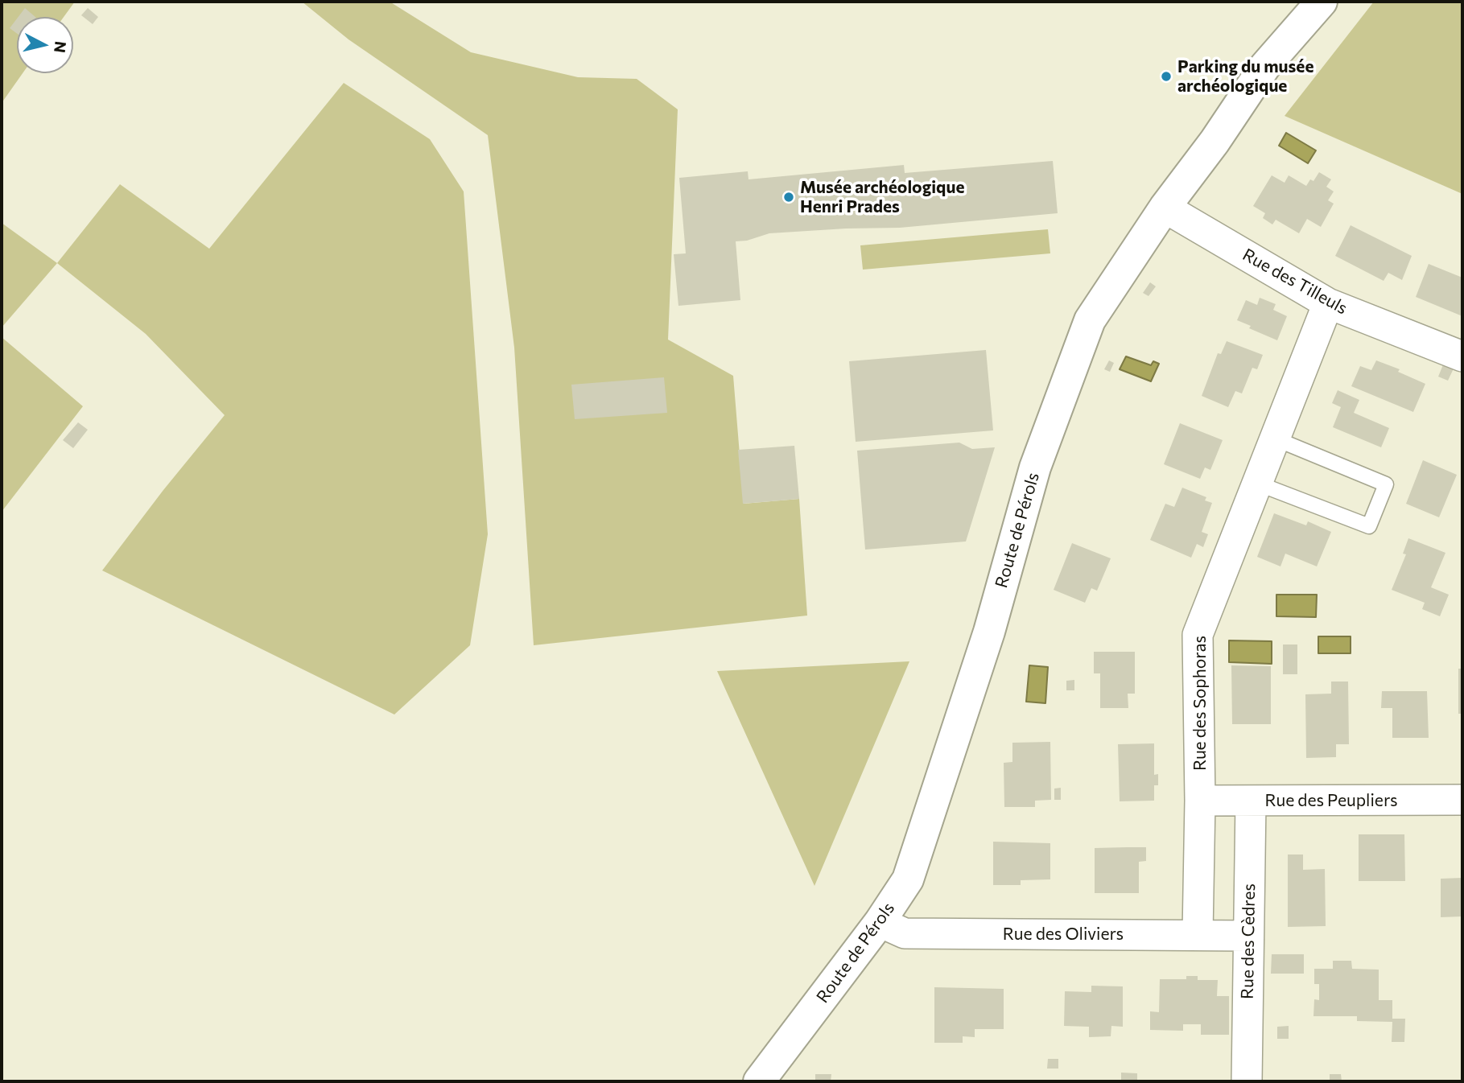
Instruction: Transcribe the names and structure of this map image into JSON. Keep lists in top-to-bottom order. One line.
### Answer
{"streets":{"street":["Rue des Tilleuls","Route de Pérols","Rue des Sophoras","Rue des Peupliers","Rue des Oliviers","Rue des Cèdres"]},"crossings":[["Rue des Tilleuls","Route de Pérols"],["Rue des Tilleuls","Rue des Sophoras"],["Route de Pérols","Rue des Oliviers"],["Rue des Sophoras","Rue des Peupliers"],["Rue des Sophoras","Rue des Oliviers"],["Rue des Peupliers","Rue des Cèdres"],["Rue des Oliviers","Rue des Cèdres"]],"places":["Parking du musée archéologique","Musée archéologique Henri Prades"],"north":"right"}
